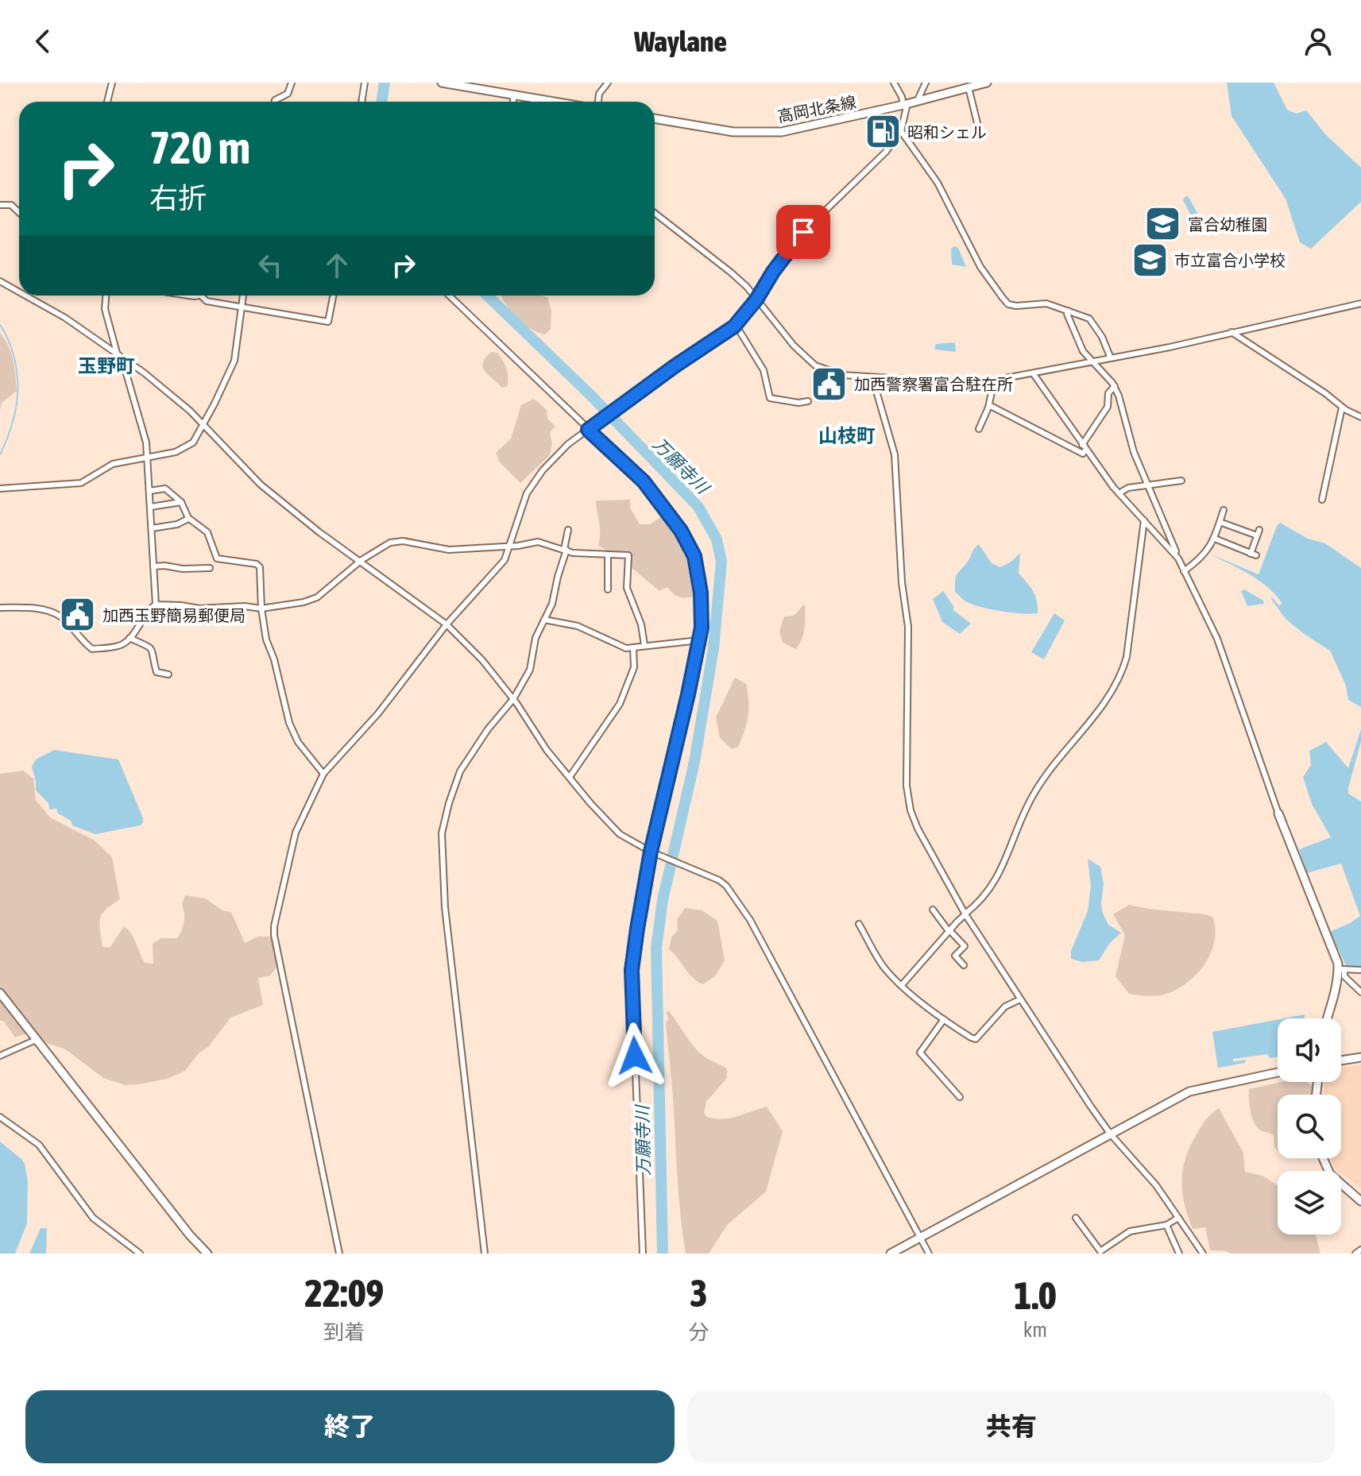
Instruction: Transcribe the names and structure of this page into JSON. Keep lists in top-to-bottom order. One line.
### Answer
{"streets":{"street":["高岡北条線"]},"districts":["玉野町","山枝町"],"water":["万願寺川"],"places":{"fuel station":["昭和シェル"],"school or university":["富合幼稚園","市立富合小学校"],"public building":["加西警察署富合駐在所","加西玉野簡易郵便局"]},"page":{"header":"Waylane","turn":["720 m","右折"],"eta":["22:09","到着","3","分","1.0","km"],"buttons":["終了","共有"]}}
